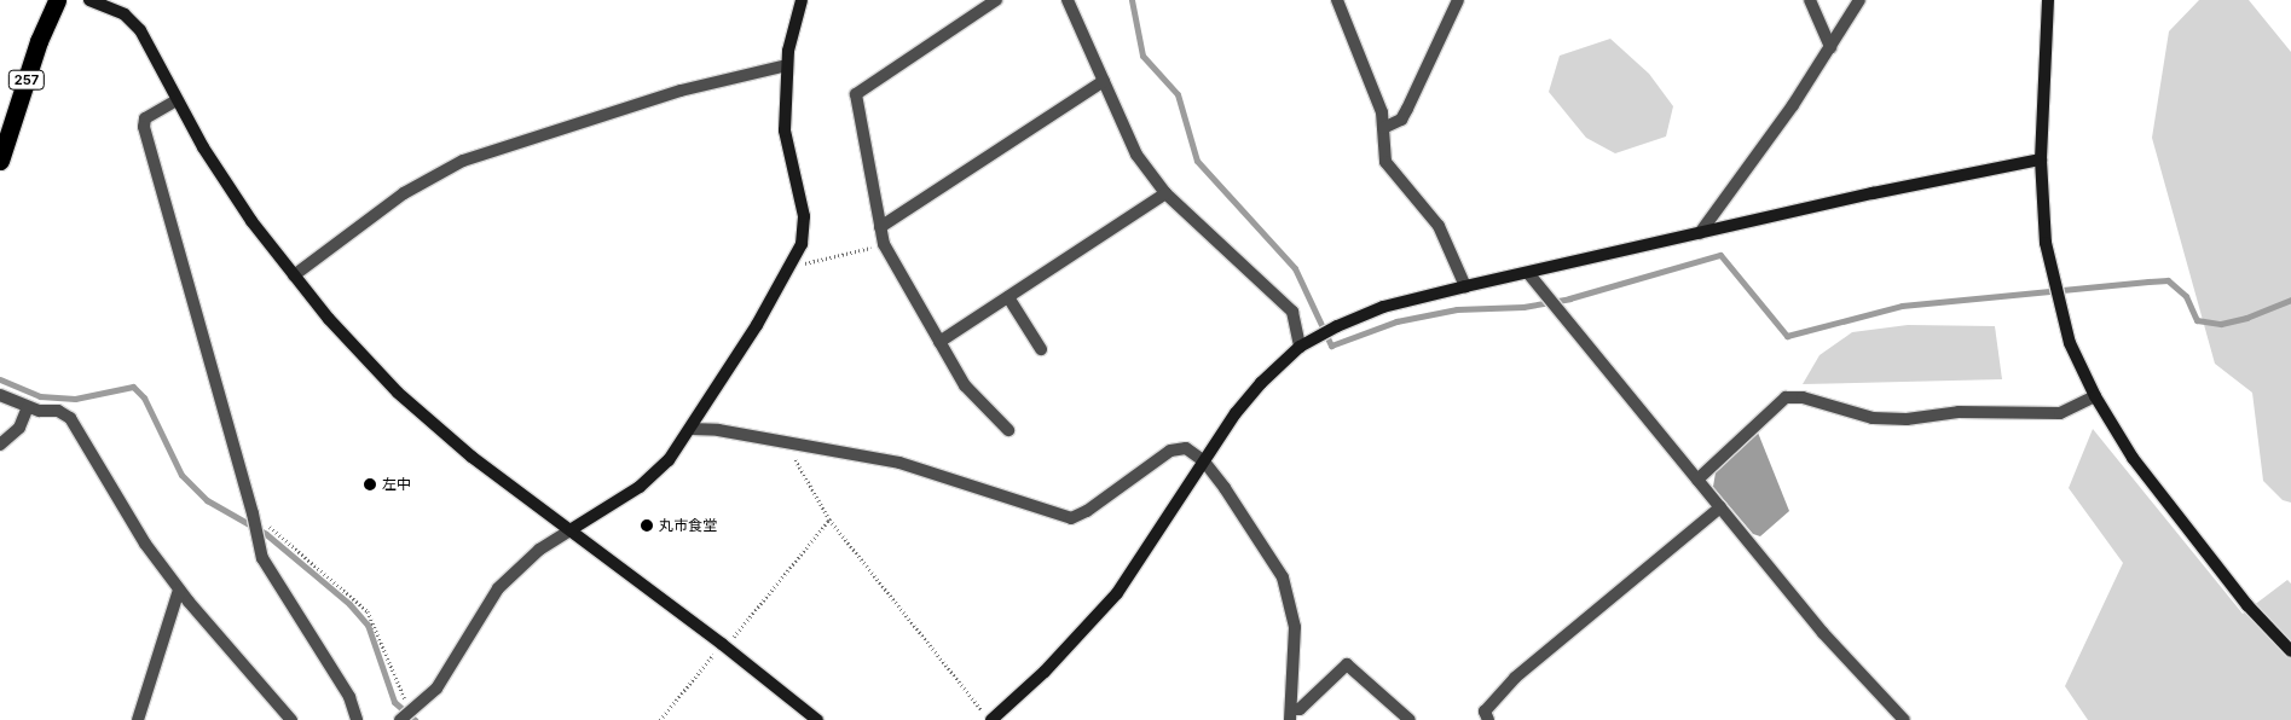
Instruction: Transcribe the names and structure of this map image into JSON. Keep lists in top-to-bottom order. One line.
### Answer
{"streets":{"highway":["257"]},"places":["左中","丸市食堂"]}
